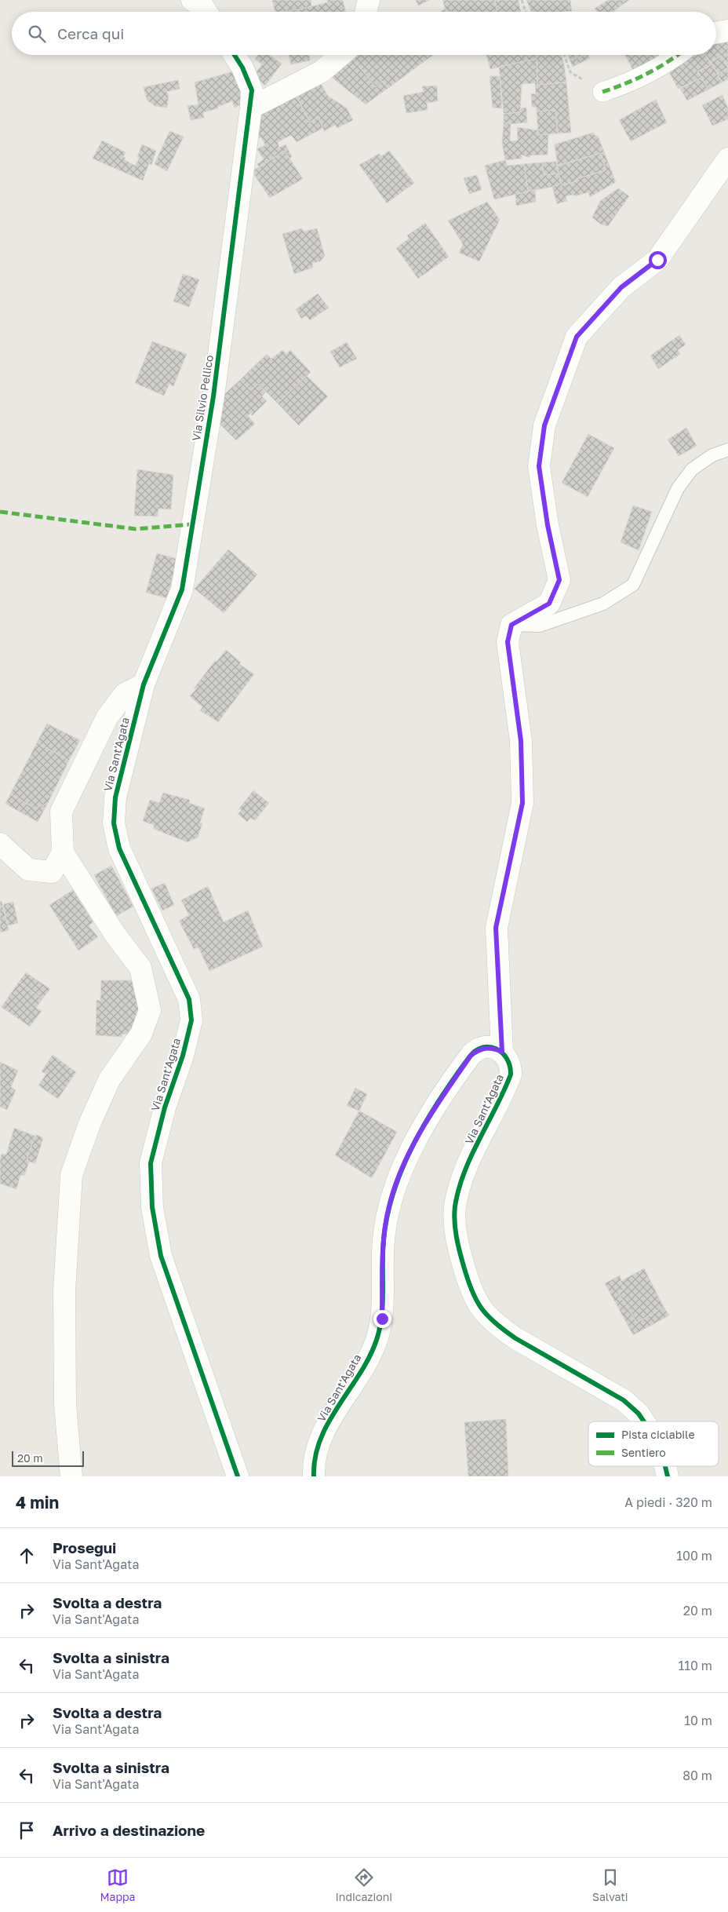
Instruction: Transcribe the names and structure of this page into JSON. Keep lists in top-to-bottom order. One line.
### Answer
{"streets":{"street":["Via Silvio Pellico","Via Sant'Agata"]},"crossings":[["Via Silvio Pellico","Via Sant'Agata"]],"legend":["Pista ciclabile","Sentiero"],"scale_bar":"20 m","page":{"search":"Cerca qui","scale":"20 m","heading":["4 min","A piedi · 320 m"],"list":[["Prosegui","Via Sant'Agata","100 m"],["Svolta a destra","Via Sant'Agata","20 m"],["Svolta a sinistra","Via Sant'Agata","110 m"],["Svolta a destra","Via Sant'Agata","10 m"],["Svolta a sinistra","Via Sant'Agata","80 m"],"Arrivo a destinazione"],"nav":["Mappa","Indicazioni","Salvati"]}}
